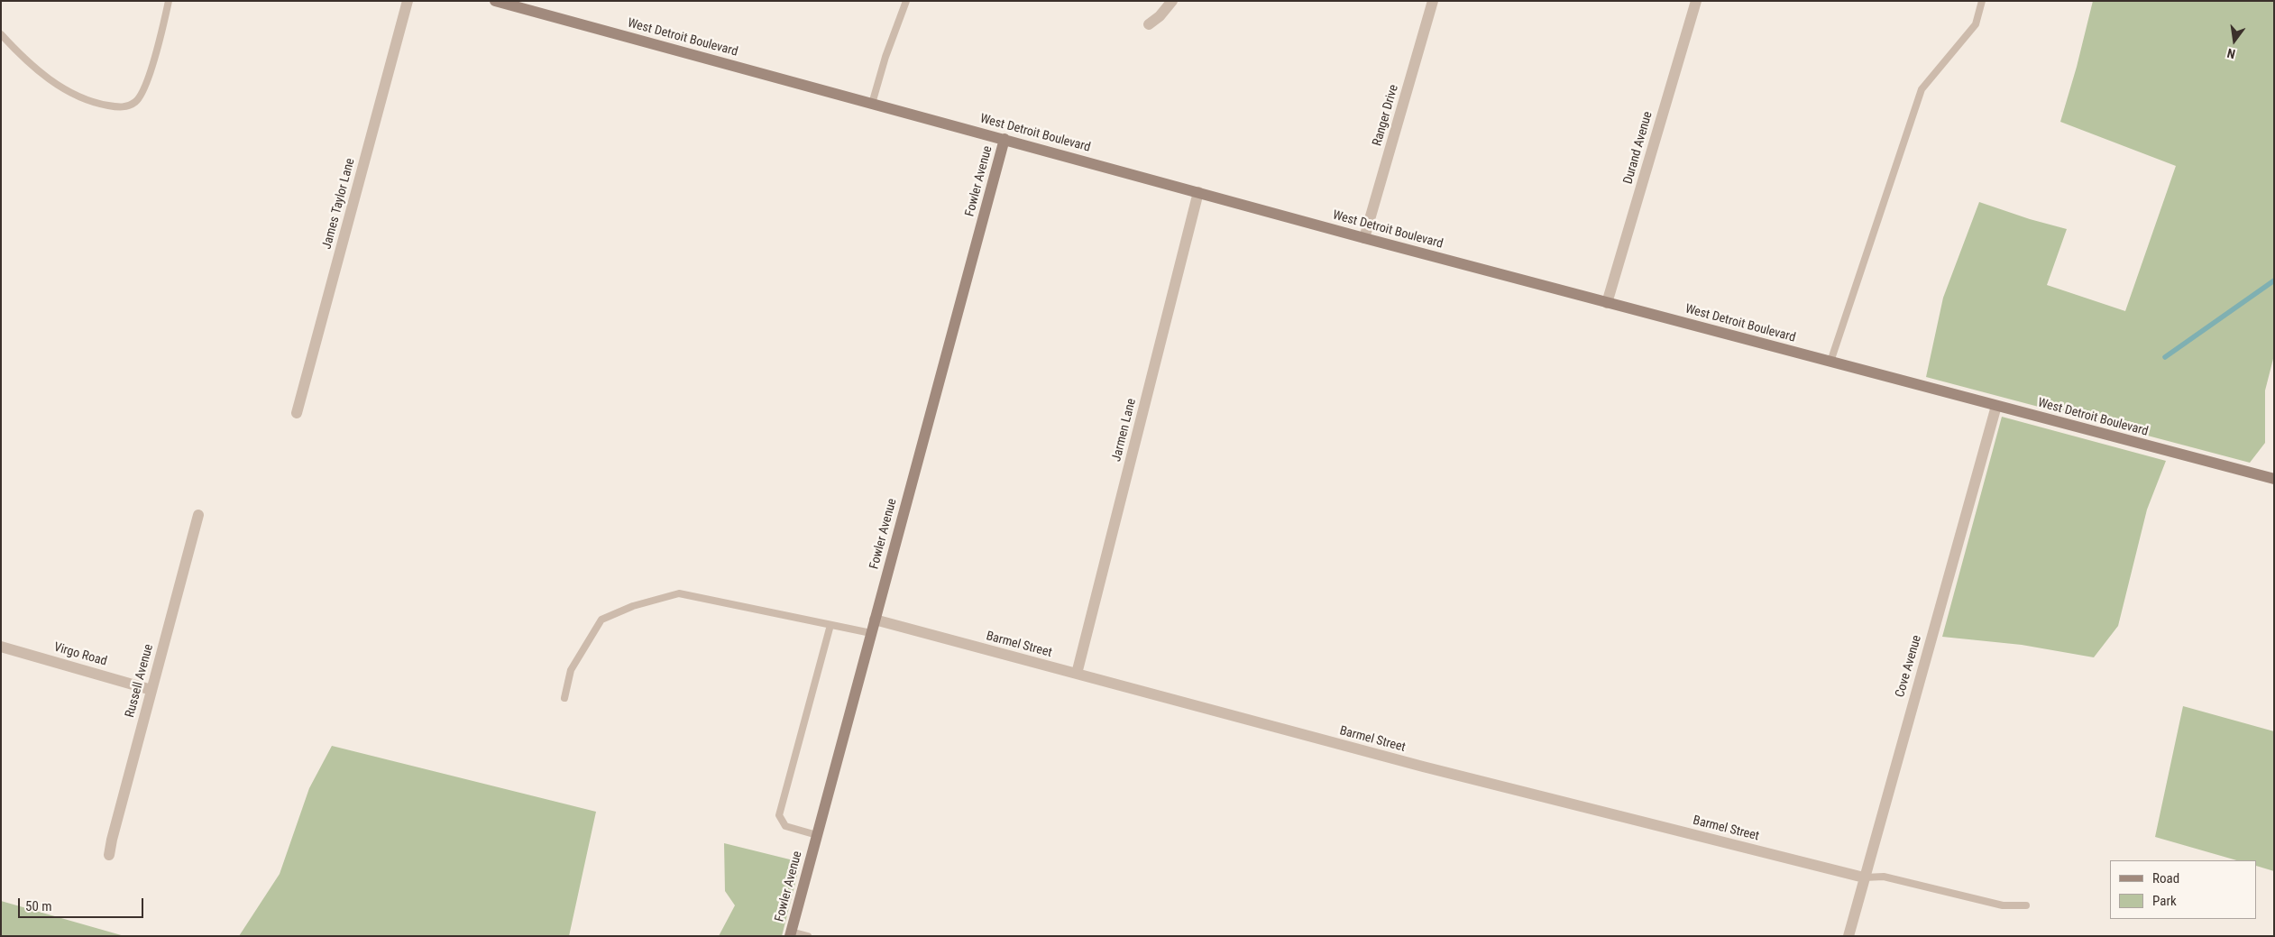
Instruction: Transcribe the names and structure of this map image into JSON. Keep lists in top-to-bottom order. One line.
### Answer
{"streets":{"street":["West Detroit Boulevard","Ranger Drive","Durand Avenue","Fowler Avenue","James Taylor Lane","Jarmen Lane","Barmel Street","Virgo Road","Cove Avenue","Russell Avenue"]},"crossings":[["West Detroit Boulevard","Ranger Drive"],["West Detroit Boulevard","Durand Avenue"],["West Detroit Boulevard","Fowler Avenue"],["West Detroit Boulevard","Jarmen Lane"],["West Detroit Boulevard","Cove Avenue"],["Fowler Avenue","Barmel Street"],["Jarmen Lane","Barmel Street"],["Barmel Street","Cove Avenue"],["Virgo Road","Russell Avenue"]],"legend":["Road","Park"],"scale_bar":"50 m","north":"bottom"}
